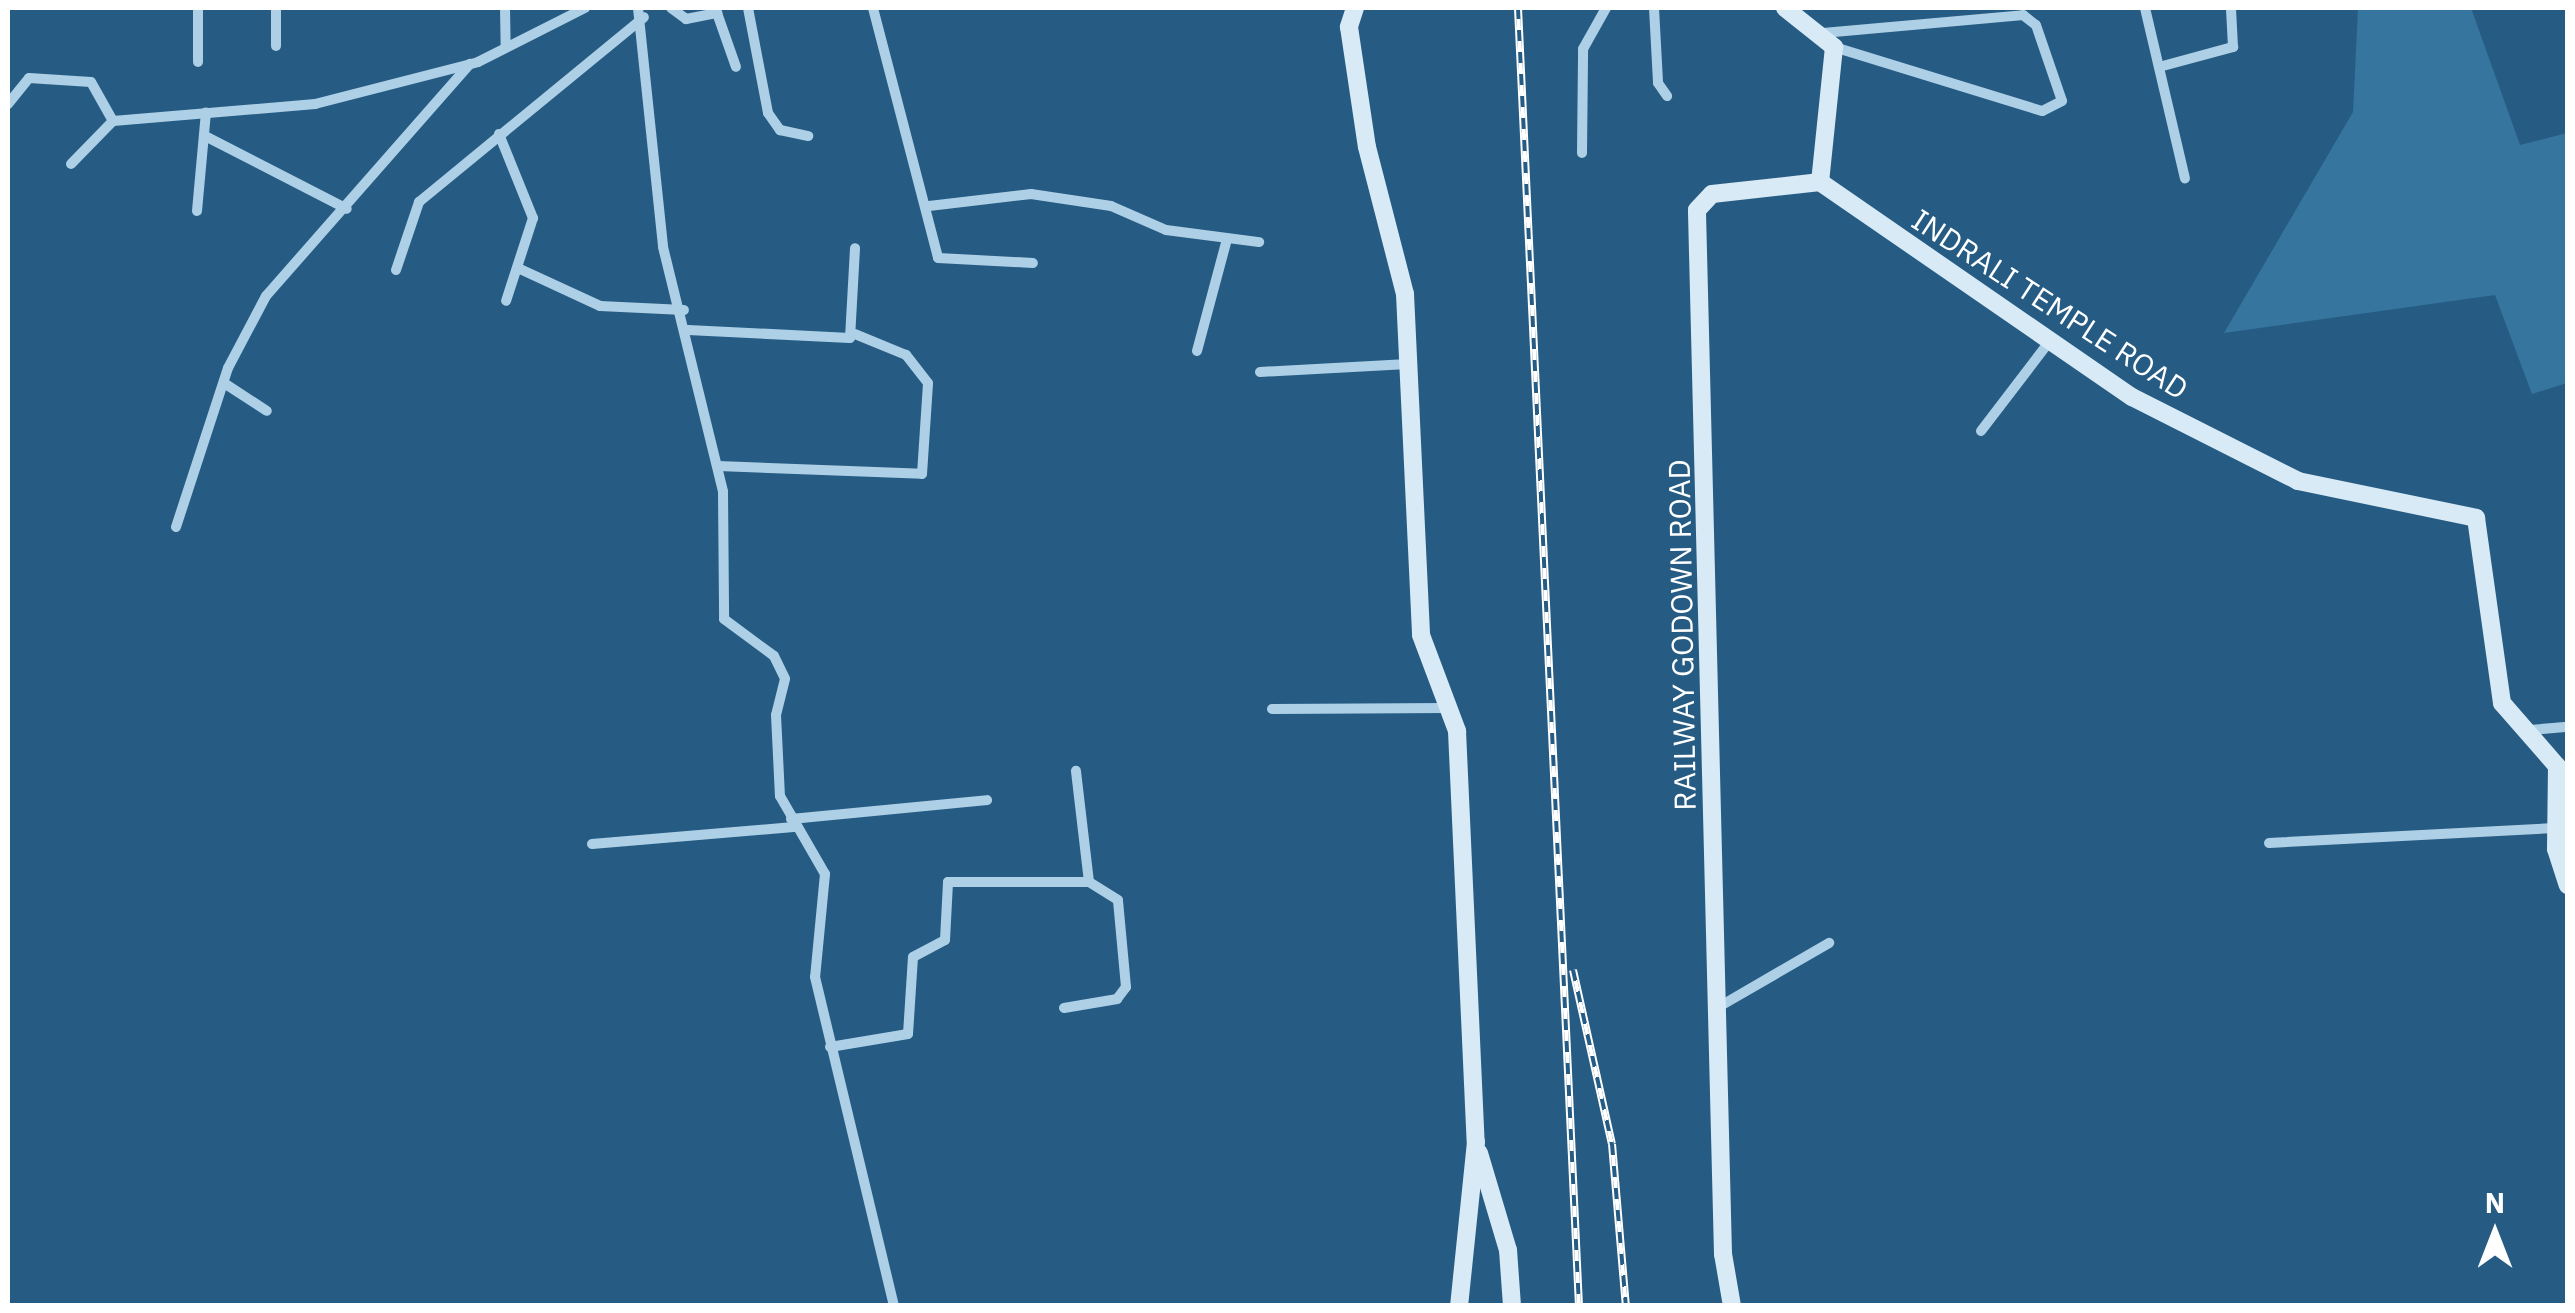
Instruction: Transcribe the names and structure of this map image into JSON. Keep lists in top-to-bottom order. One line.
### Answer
{"streets":{"street":["INDRALI TEMPLE ROAD","RAILWAY GODOWN ROAD"]},"crossings":[["INDRALI TEMPLE ROAD","RAILWAY GODOWN ROAD"]],"north":"top"}
